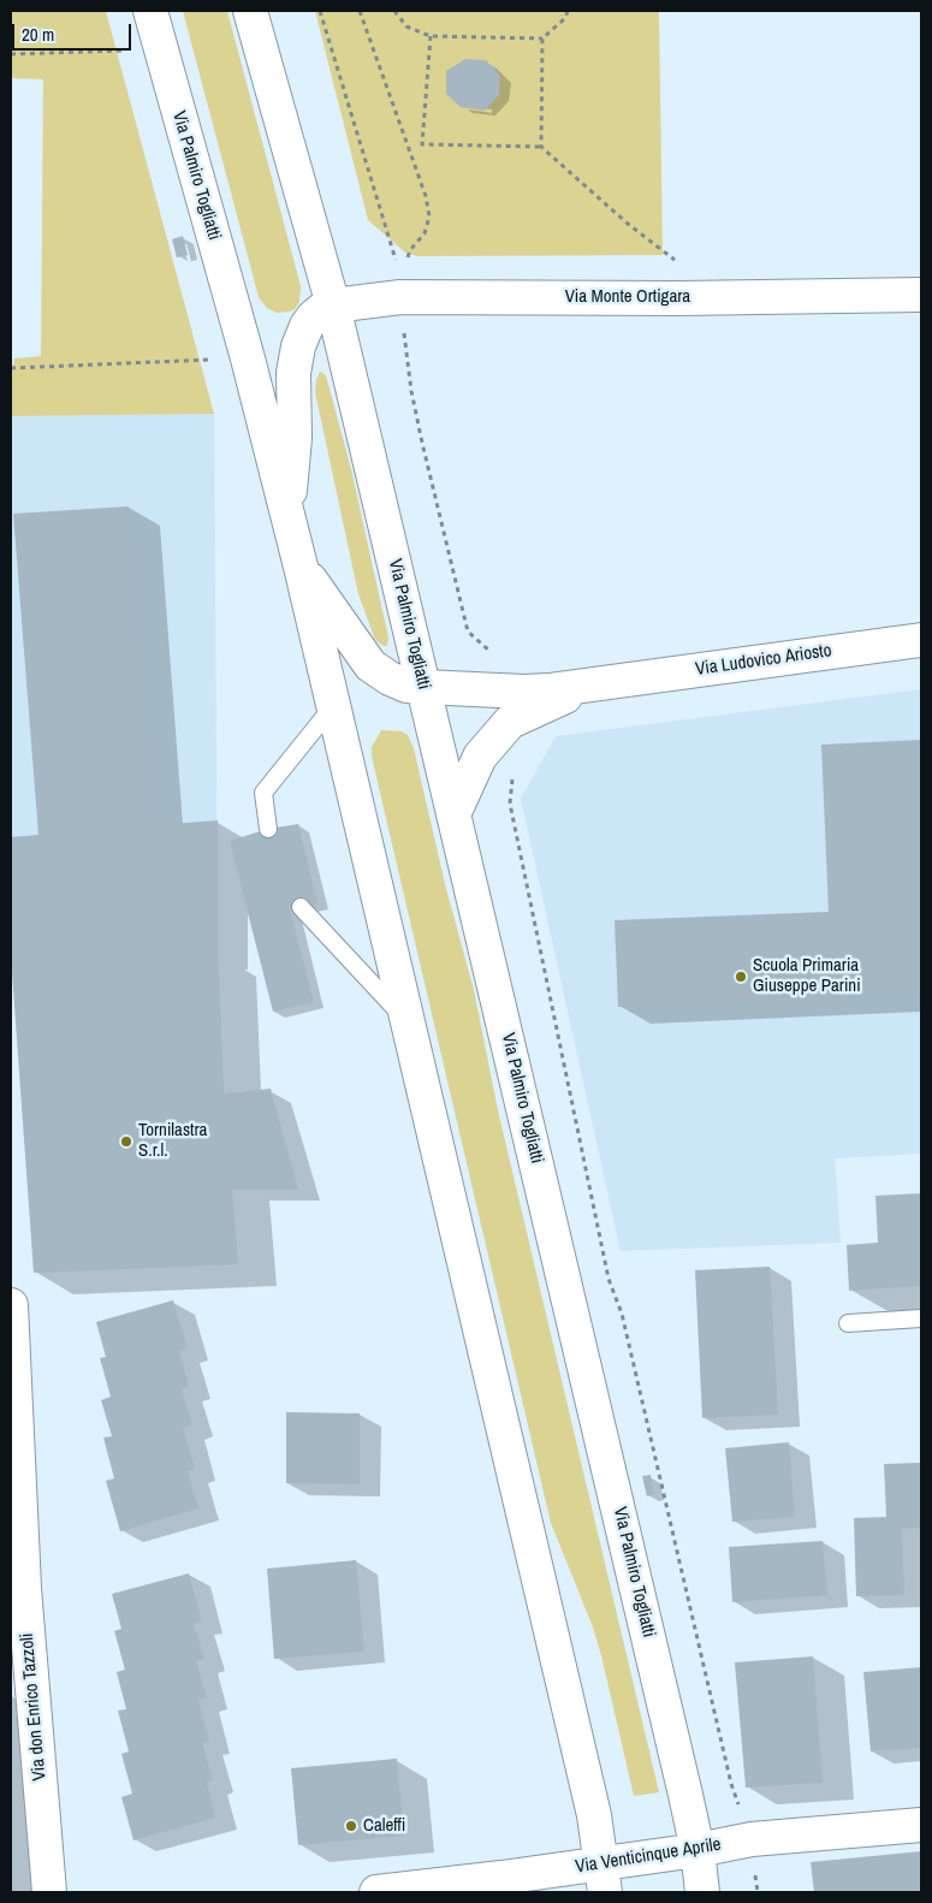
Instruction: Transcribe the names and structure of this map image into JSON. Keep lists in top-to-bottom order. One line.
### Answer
{"streets":{"street":["Via Palmiro Togliatti","Via Monte Ortigara","Via Ludovico Ariosto","Via don Enrico Tazzoli","Via Venticinque Aprile"]},"crossings":[["Via Palmiro Togliatti","Via Monte Ortigara"],["Via Palmiro Togliatti","Via Ludovico Ariosto"],["Via Palmiro Togliatti","Via Venticinque Aprile"]],"places":["Scuola Primaria Giuseppe Parini","Tornilastra S.r.l.","Caleffi"],"scale_bar":"20 m"}
